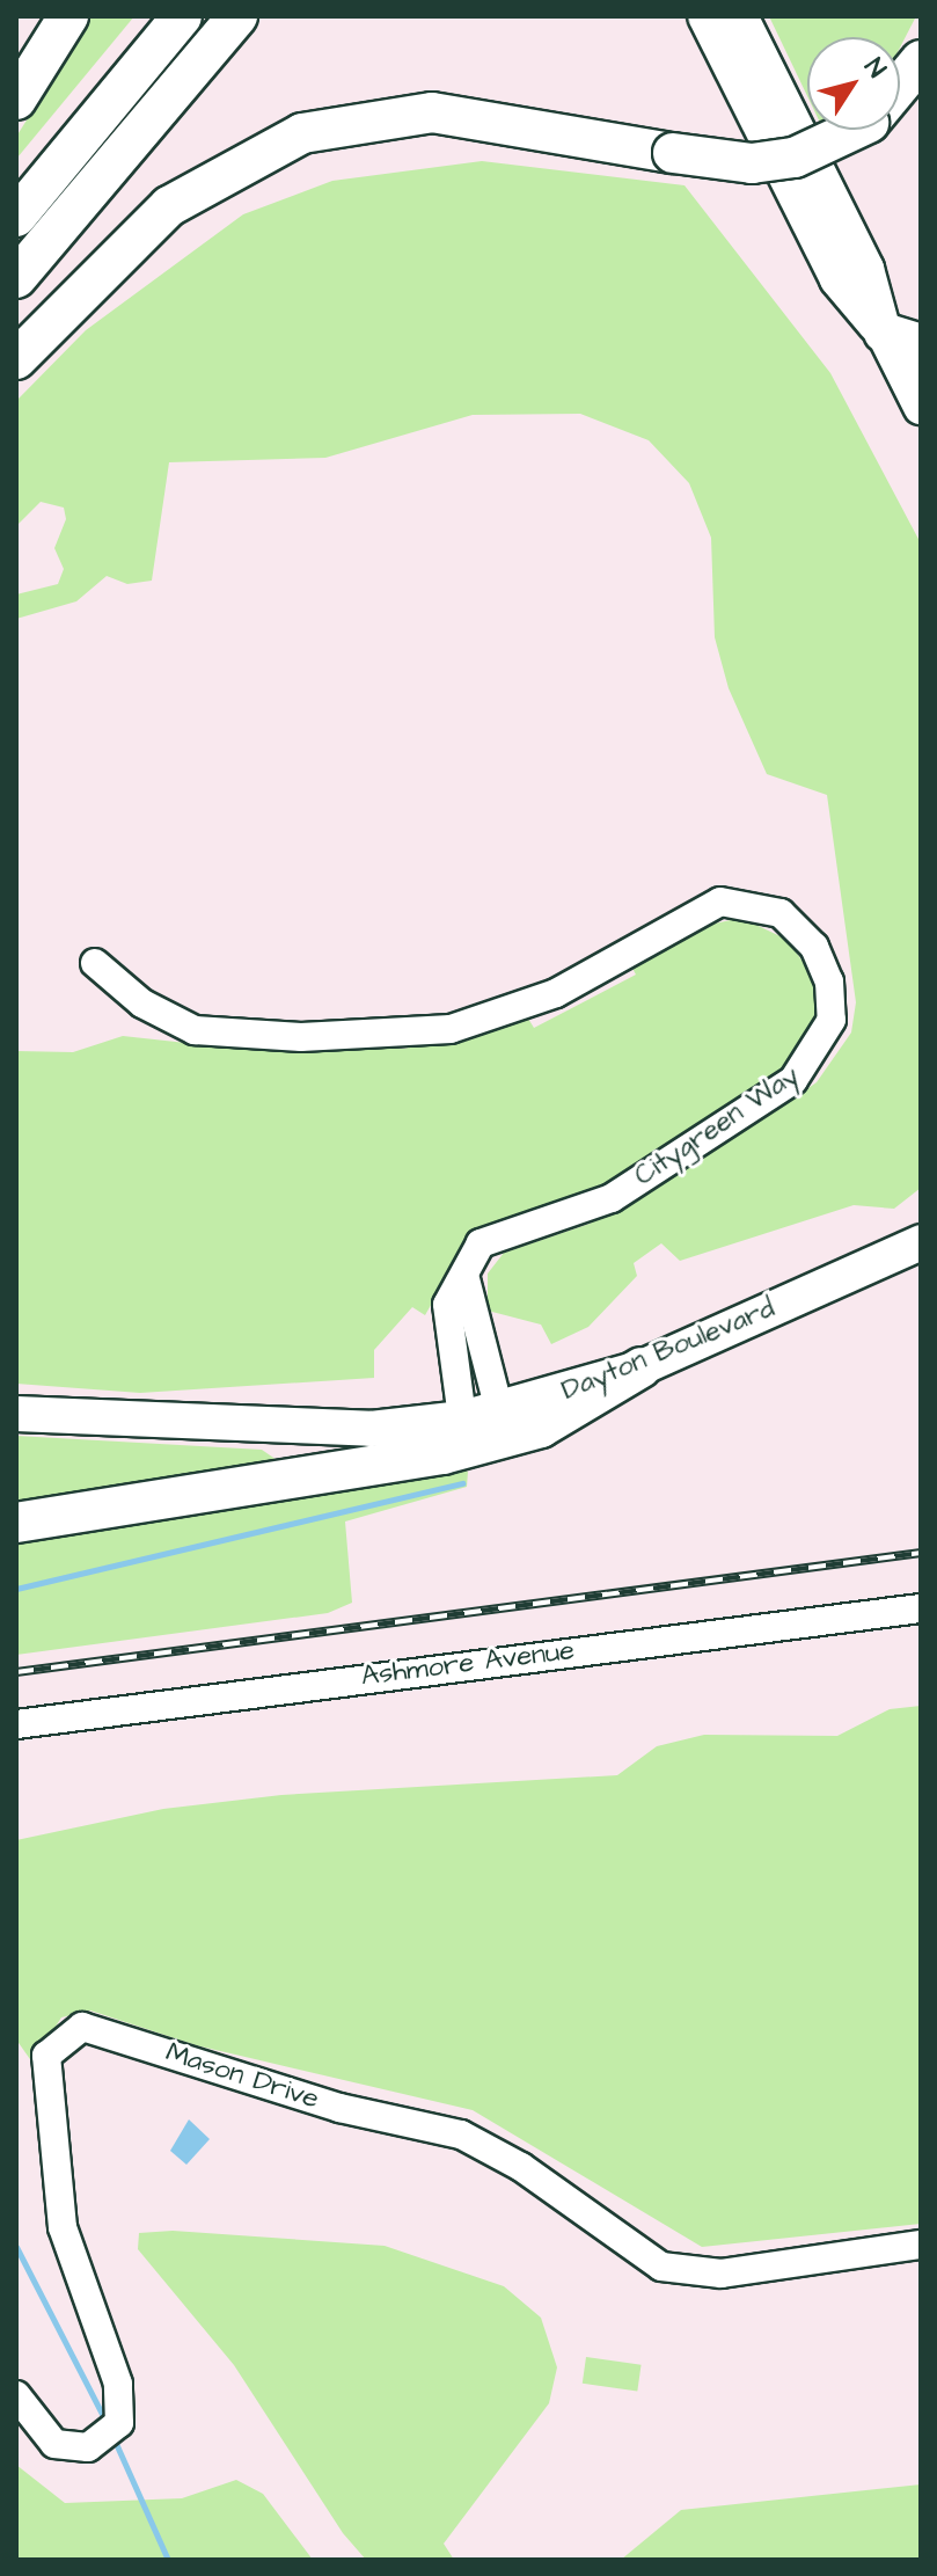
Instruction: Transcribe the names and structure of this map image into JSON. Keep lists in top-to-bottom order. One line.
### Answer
{"streets":{"main road":["Dayton Boulevard"],"street":["Citygreen Way","Ashmore Avenue","Mason Drive"]},"crossings":[["Citygreen Way","Dayton Boulevard"]],"north":"top right"}
